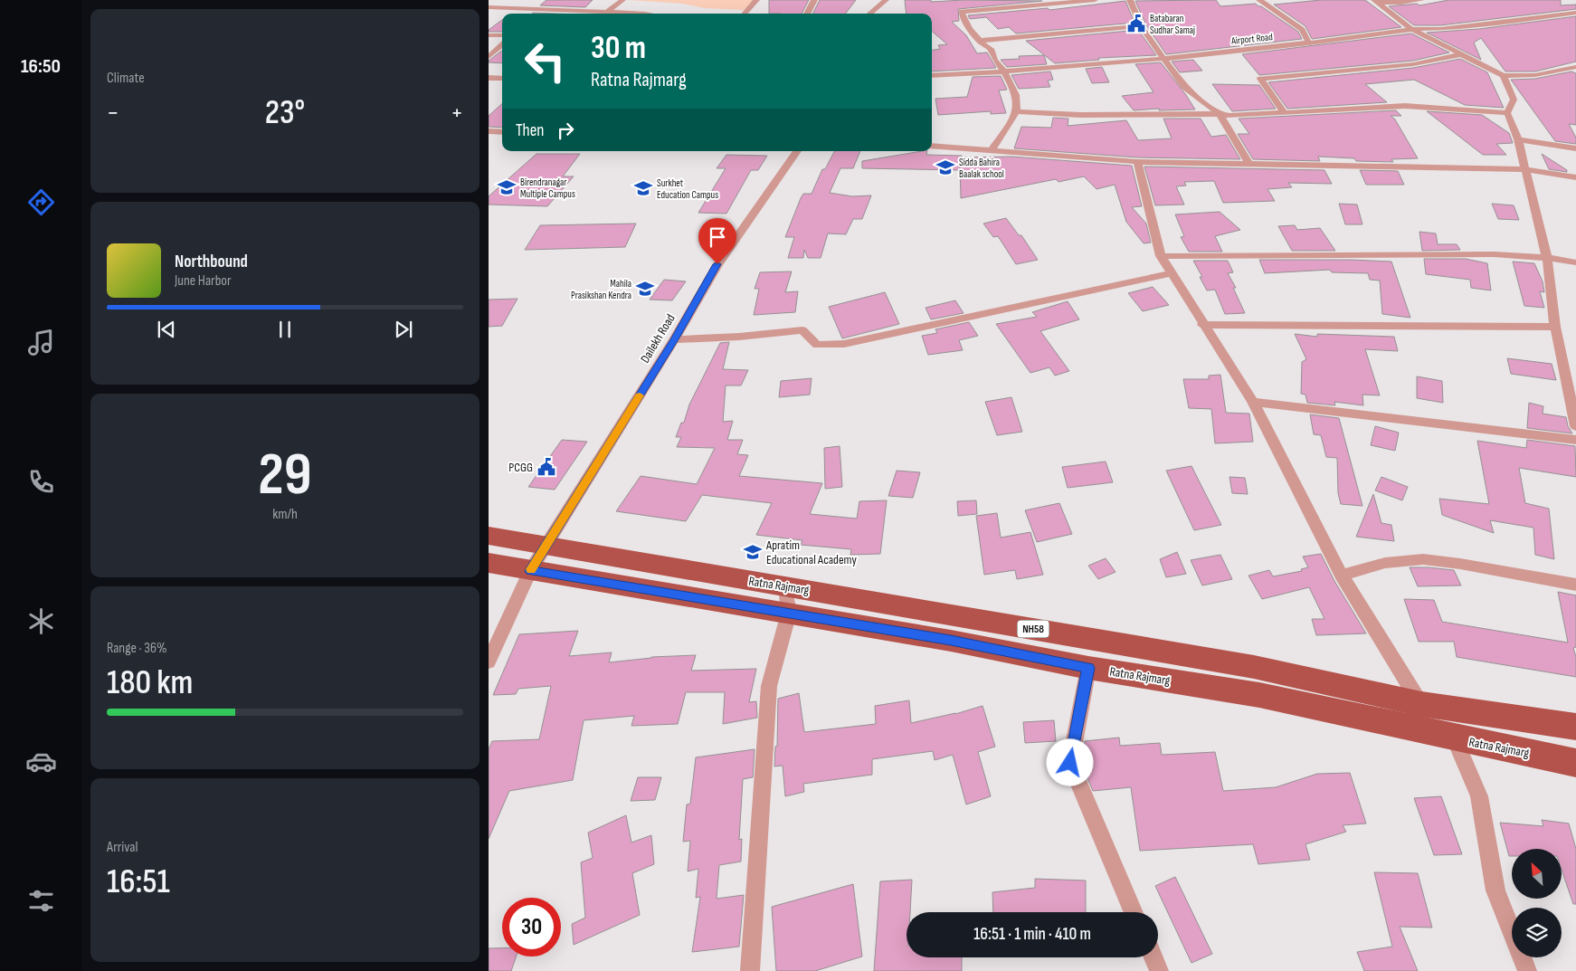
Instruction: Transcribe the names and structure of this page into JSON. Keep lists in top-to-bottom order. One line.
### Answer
{"streets":{"main road":["Ratna Rajmarg","NH58"],"street":["Airport Road","Dailekh Road"]},"crossings":[["Dailekh Road","Ratna Rajmarg"]],"places":{"public building":["Batabaran Sudhar Samaj","PCGG"],"school or university":["Sidda Bahira Baalak school","Birendranagar Multiple Campus","Surkhet Education Campus","Mahila Prasikshan Kendra","Apratim Educational Academy"]},"north":"top left","page":{"tabs":"16:50","tile":["Climate",["29","km/h"],["Range · 36%","180 km"],["Arrival","16:51"]],"turn":["30 m","Ratna Rajmarg"],"heat":["−","23°","+"],"then":"Then","song":["Northbound","June Harbor"],"limit":"30","trip":"16:51 · 1 min · 410 m"}}
